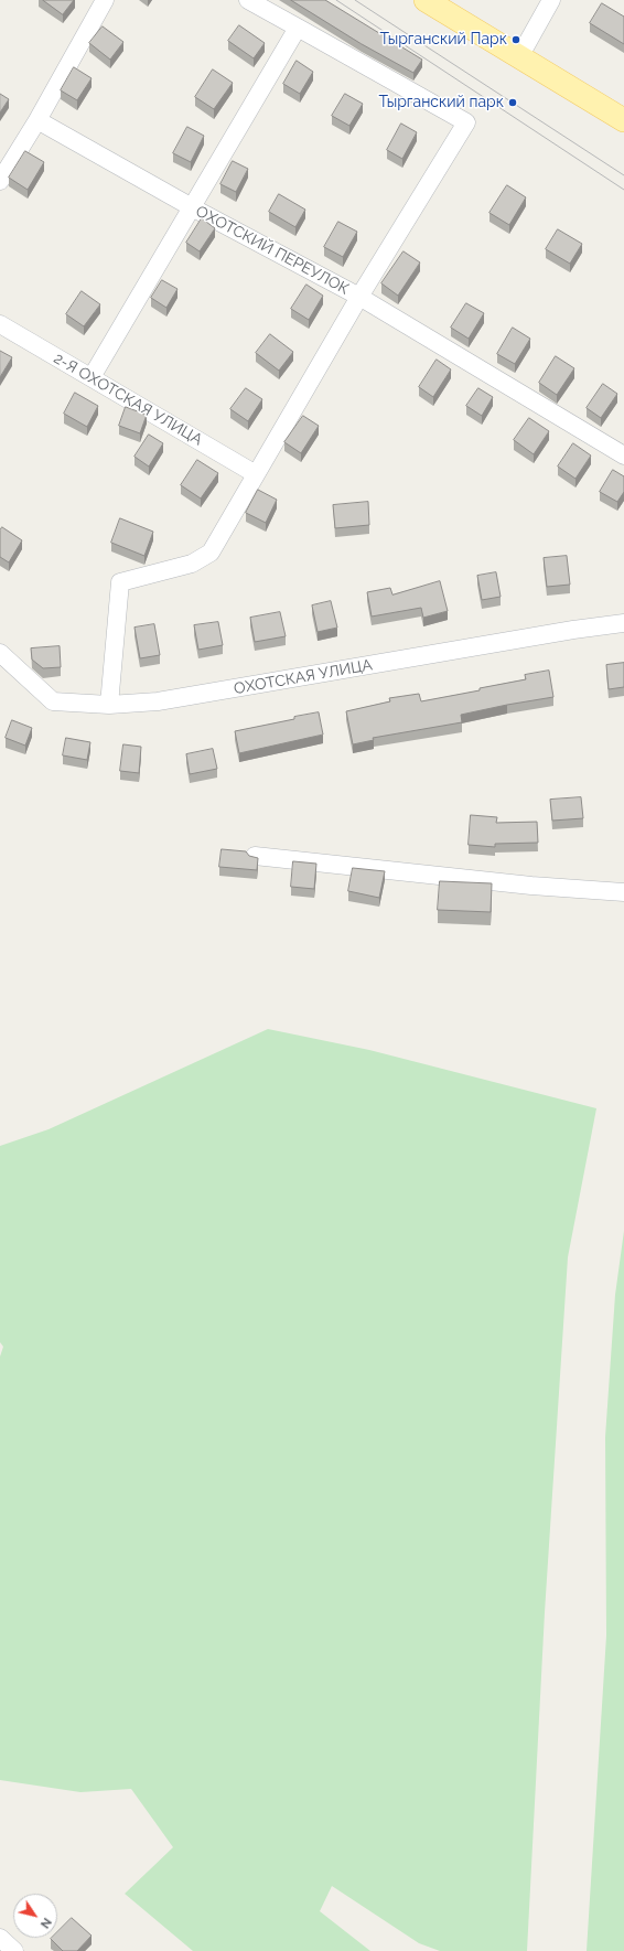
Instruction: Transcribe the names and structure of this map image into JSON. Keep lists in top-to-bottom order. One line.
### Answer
{"streets":{"street":["ОХОТСКИЙ ПЕРЕУЛОК","2-Я ОХОТСКАЯ УЛИЦА","ОХОТСКАЯ УЛИЦА"]},"places":["Тырганский Парк","Тырганский парк"],"north":"bottom right"}
